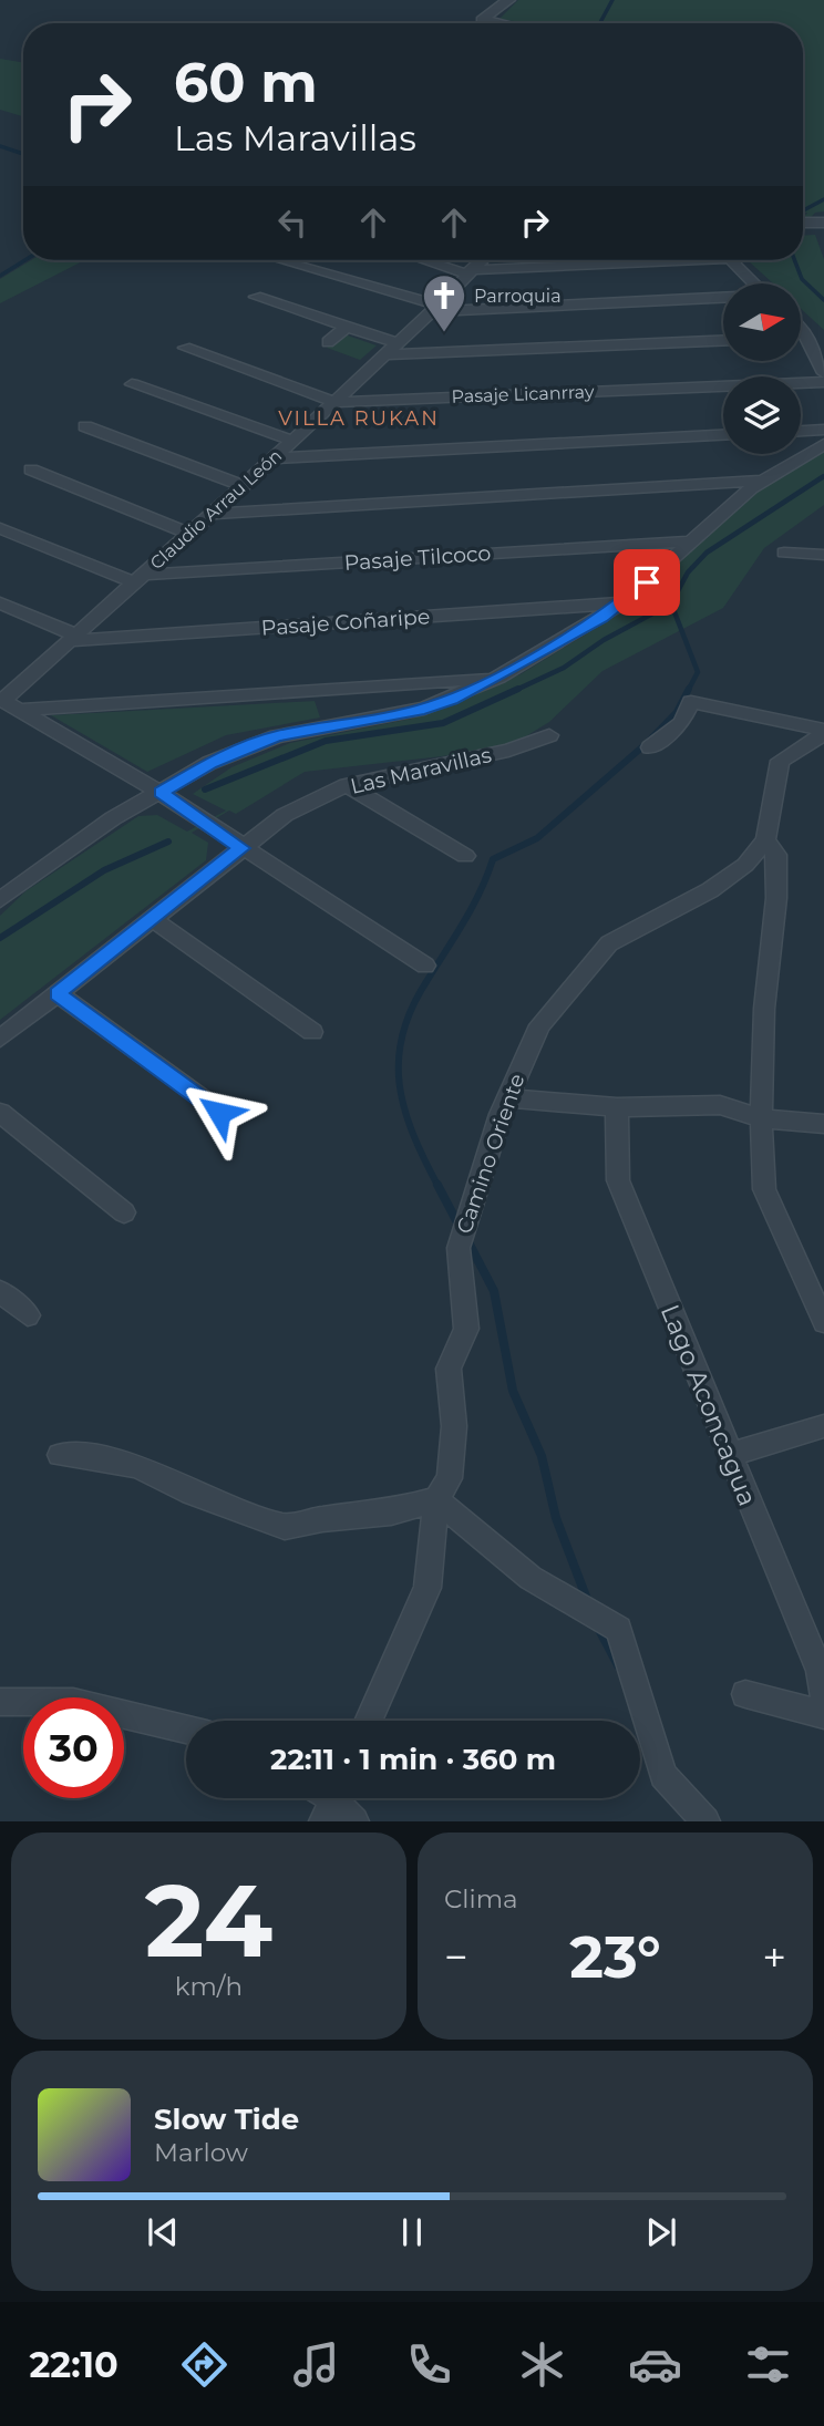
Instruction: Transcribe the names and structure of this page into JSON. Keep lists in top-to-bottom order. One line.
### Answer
{"streets":{"street":["Pasaje Licanrray","Claudio Arrau León","Pasaje Tilcoco","Pasaje Coñaripe","Las Maravillas","Camino Oriente","Lago Aconcagua"]},"crossings":[["Pasaje Licanrray","Claudio Arrau León"],["Claudio Arrau León","Pasaje Tilcoco"],["Claudio Arrau León","Pasaje Coñaripe"]],"districts":["VILLA RUKAN"],"places":{"church":["Parroquia"]},"north":"right","page":{"turn":["60 m","Las Maravillas"],"limit":"30","trip":"22:11 · 1 min · 360 m","tile":[["24","km/h"],"Clima"],"heat":["−","23°","+"],"song":["Slow Tide","Marlow"],"tabs":"22:10"}}
